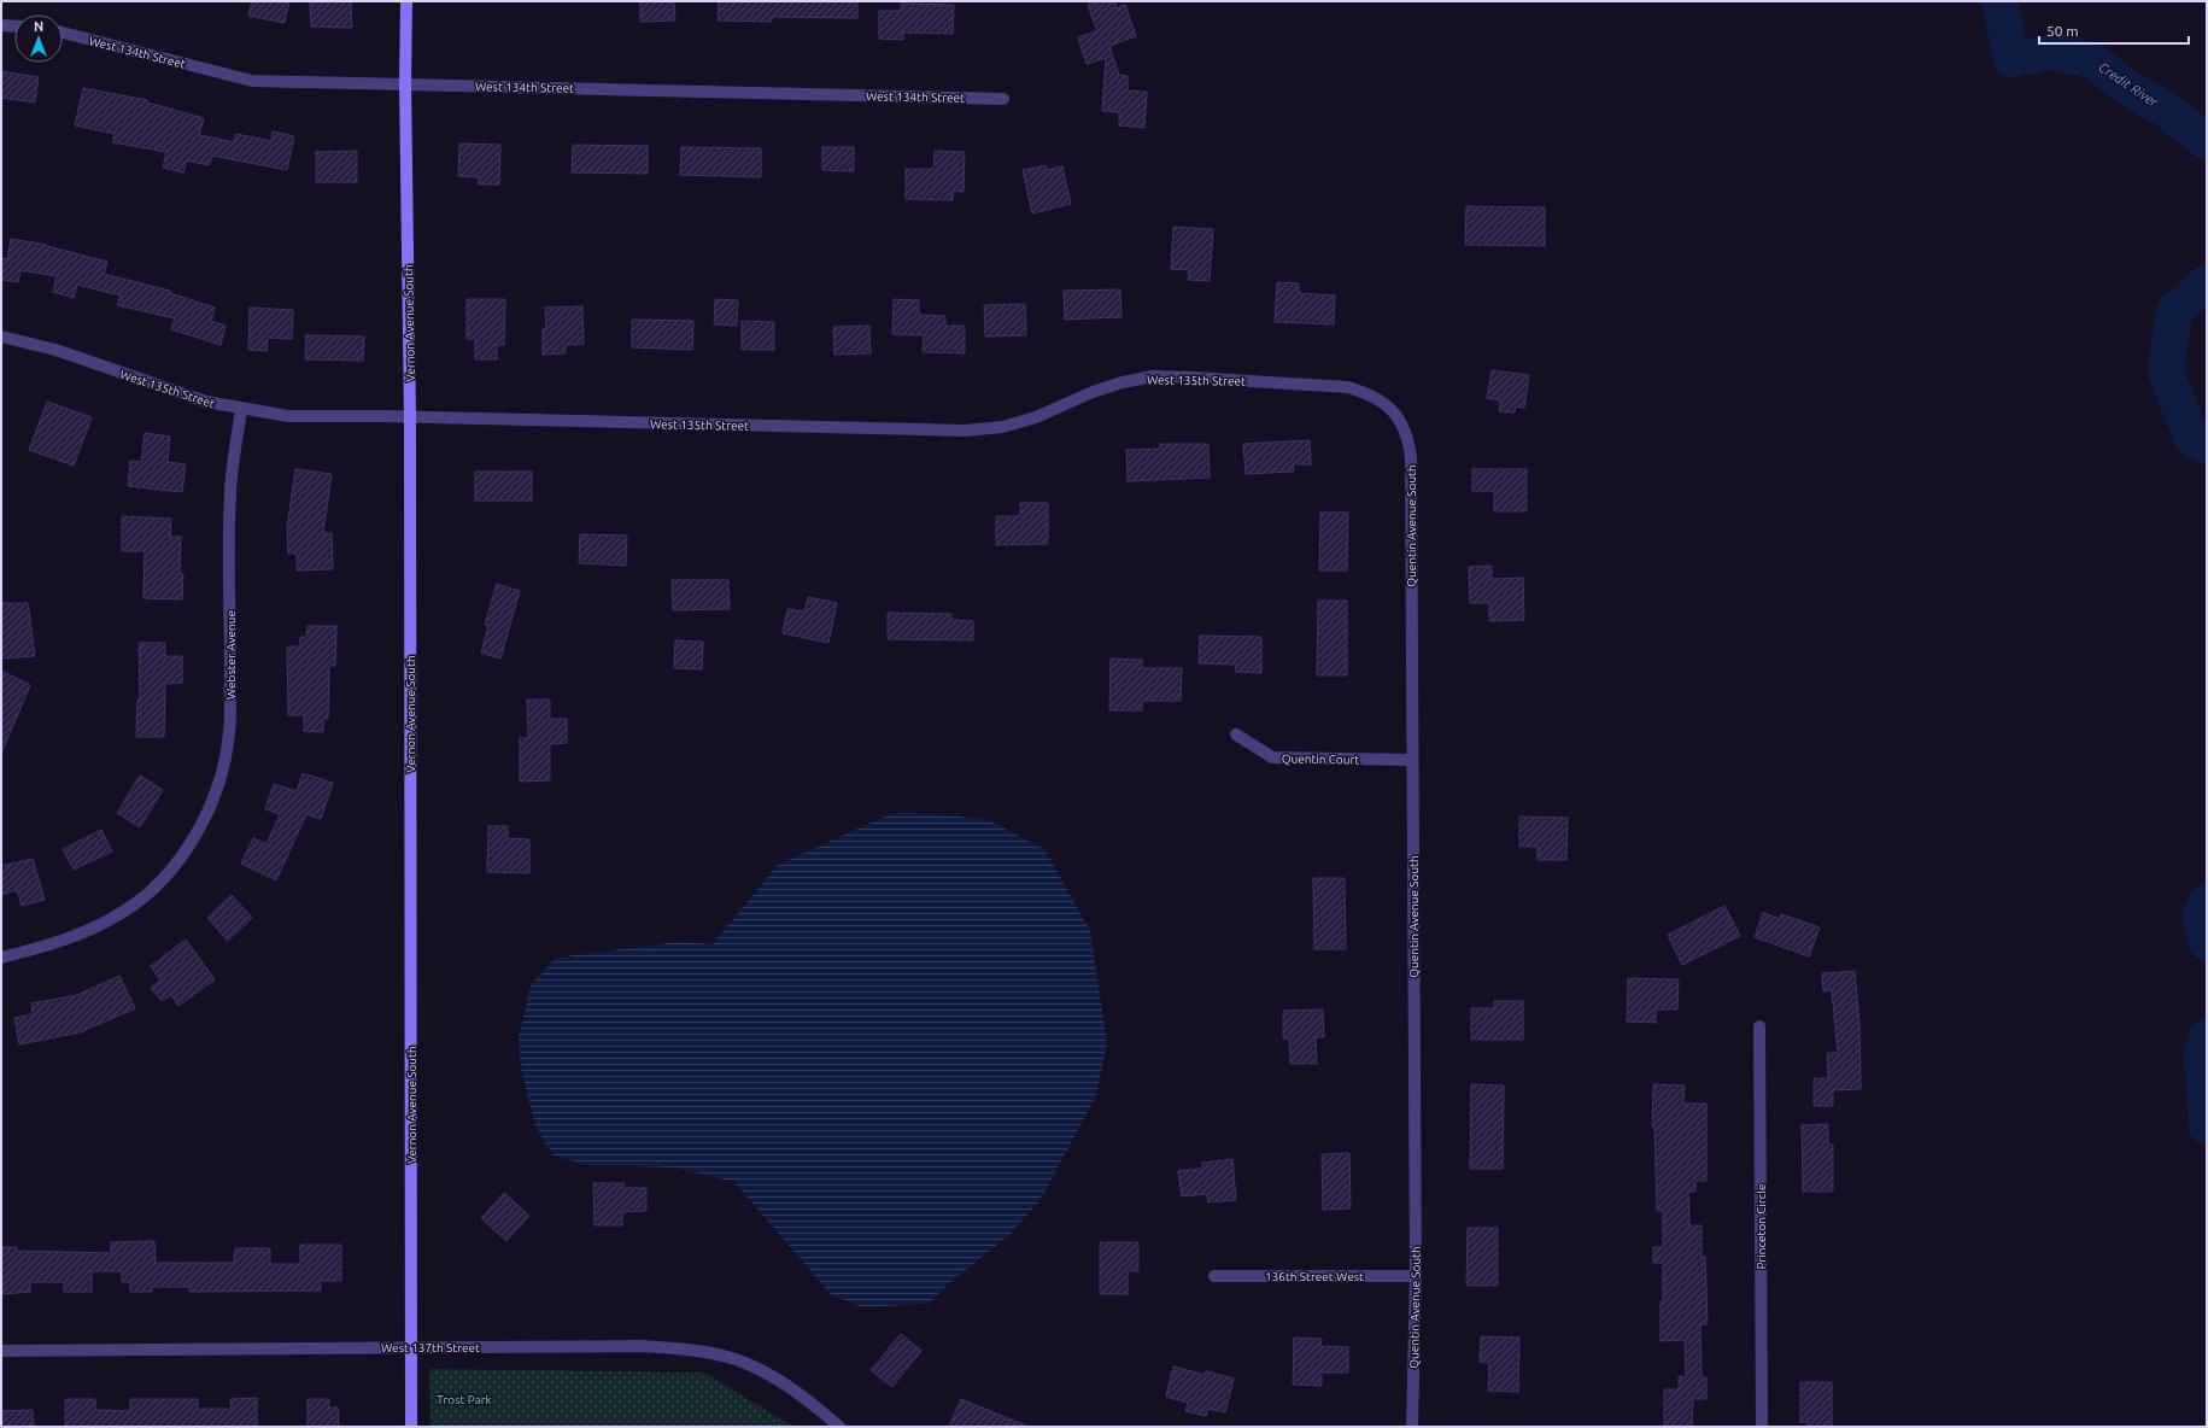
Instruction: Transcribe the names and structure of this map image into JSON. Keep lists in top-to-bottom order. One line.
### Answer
{"streets":{"street":["West 134th Street","Vernon Avenue South","West 135th Street","Quentin Avenue South","Webster Avenue","Quentin Court","Princeton Circle","136th Street West","West 137th Street"]},"crossings":[["West 134th Street","Vernon Avenue South"],["Vernon Avenue South","West 135th Street"],["Vernon Avenue South","West 137th Street"],["West 135th Street","Quentin Avenue South"],["West 135th Street","Webster Avenue"],["Quentin Avenue South","Quentin Court"],["Quentin Avenue South","136th Street West"]],"water":["Credit River"],"parks":["Trost Park"],"scale_bar":"50 m","north":"top"}
